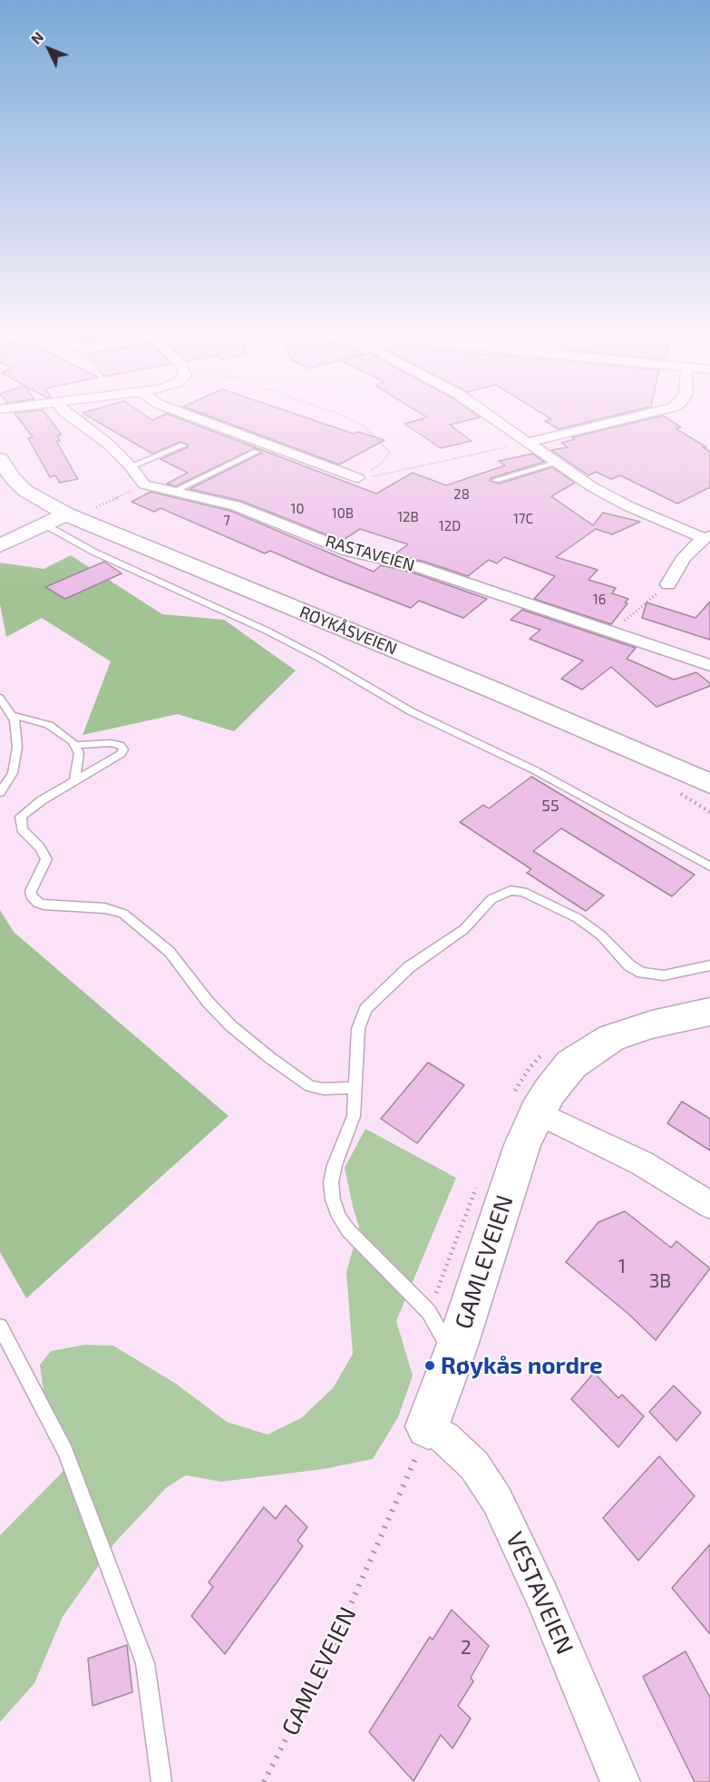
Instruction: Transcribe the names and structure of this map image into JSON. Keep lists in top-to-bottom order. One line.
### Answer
{"streets":{"main road":["RØYKÅSVEIEN","GAMLEVEIEN"],"street":["RASTAVEIEN","VESTAVEIEN"]},"crossings":[["GAMLEVEIEN","VESTAVEIEN"]],"places":["Røykås nordre"],"house_numbers":["28","10","10B","12B","17C","7","12D","16","55","1","3B","2"],"north":"top left"}
